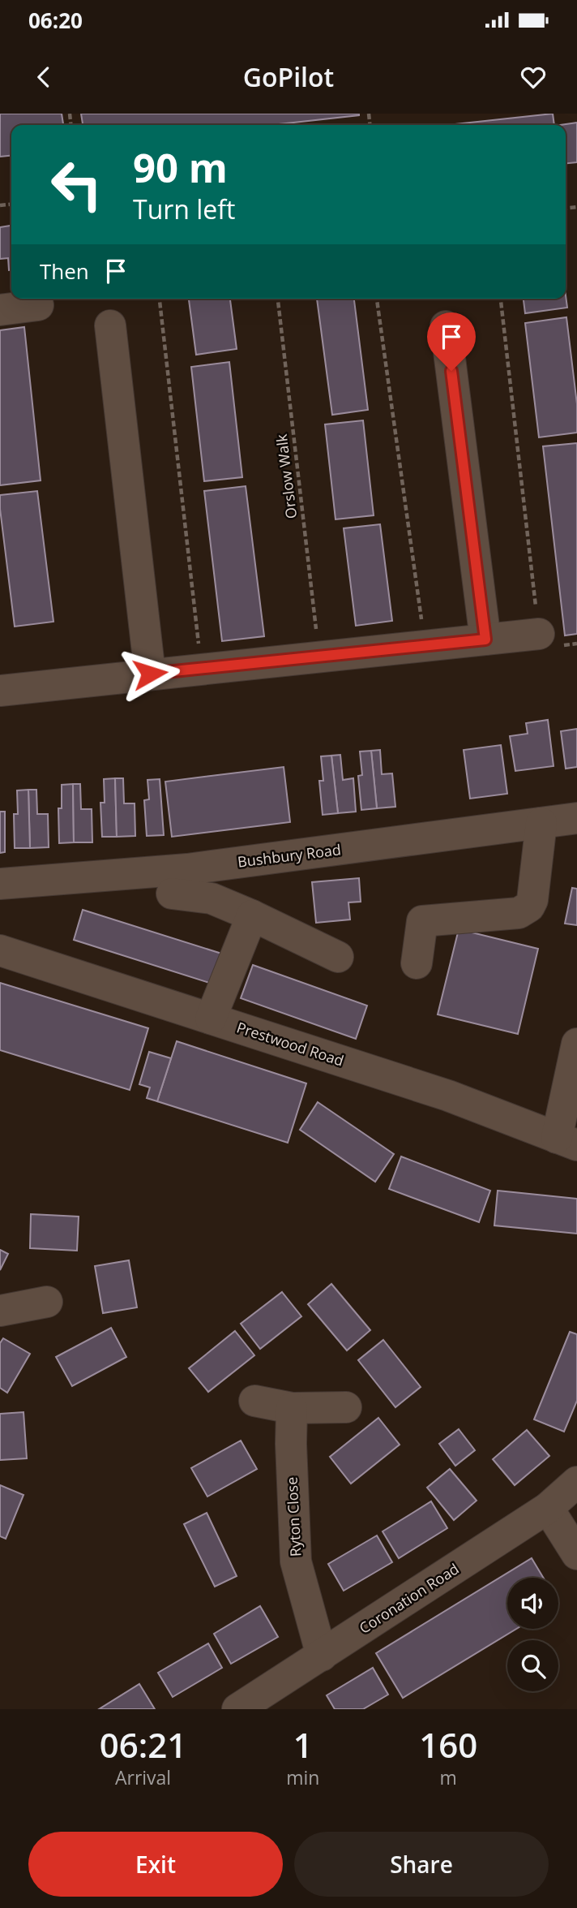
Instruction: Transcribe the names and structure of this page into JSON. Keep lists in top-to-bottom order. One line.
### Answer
{"streets":{"street":["Bushbury Road","Prestwood Road","Ryton Close","Coronation Road"],"path":["Orslow Walk"]},"crossings":[["Ryton Close","Coronation Road"]],"page":{"status":"06:20","header":"GoPilot","turn":["90 m","Turn left"],"then":"Then","eta":["06:21","Arrival","1","min","160","m"],"buttons":["Exit","Share"]}}
